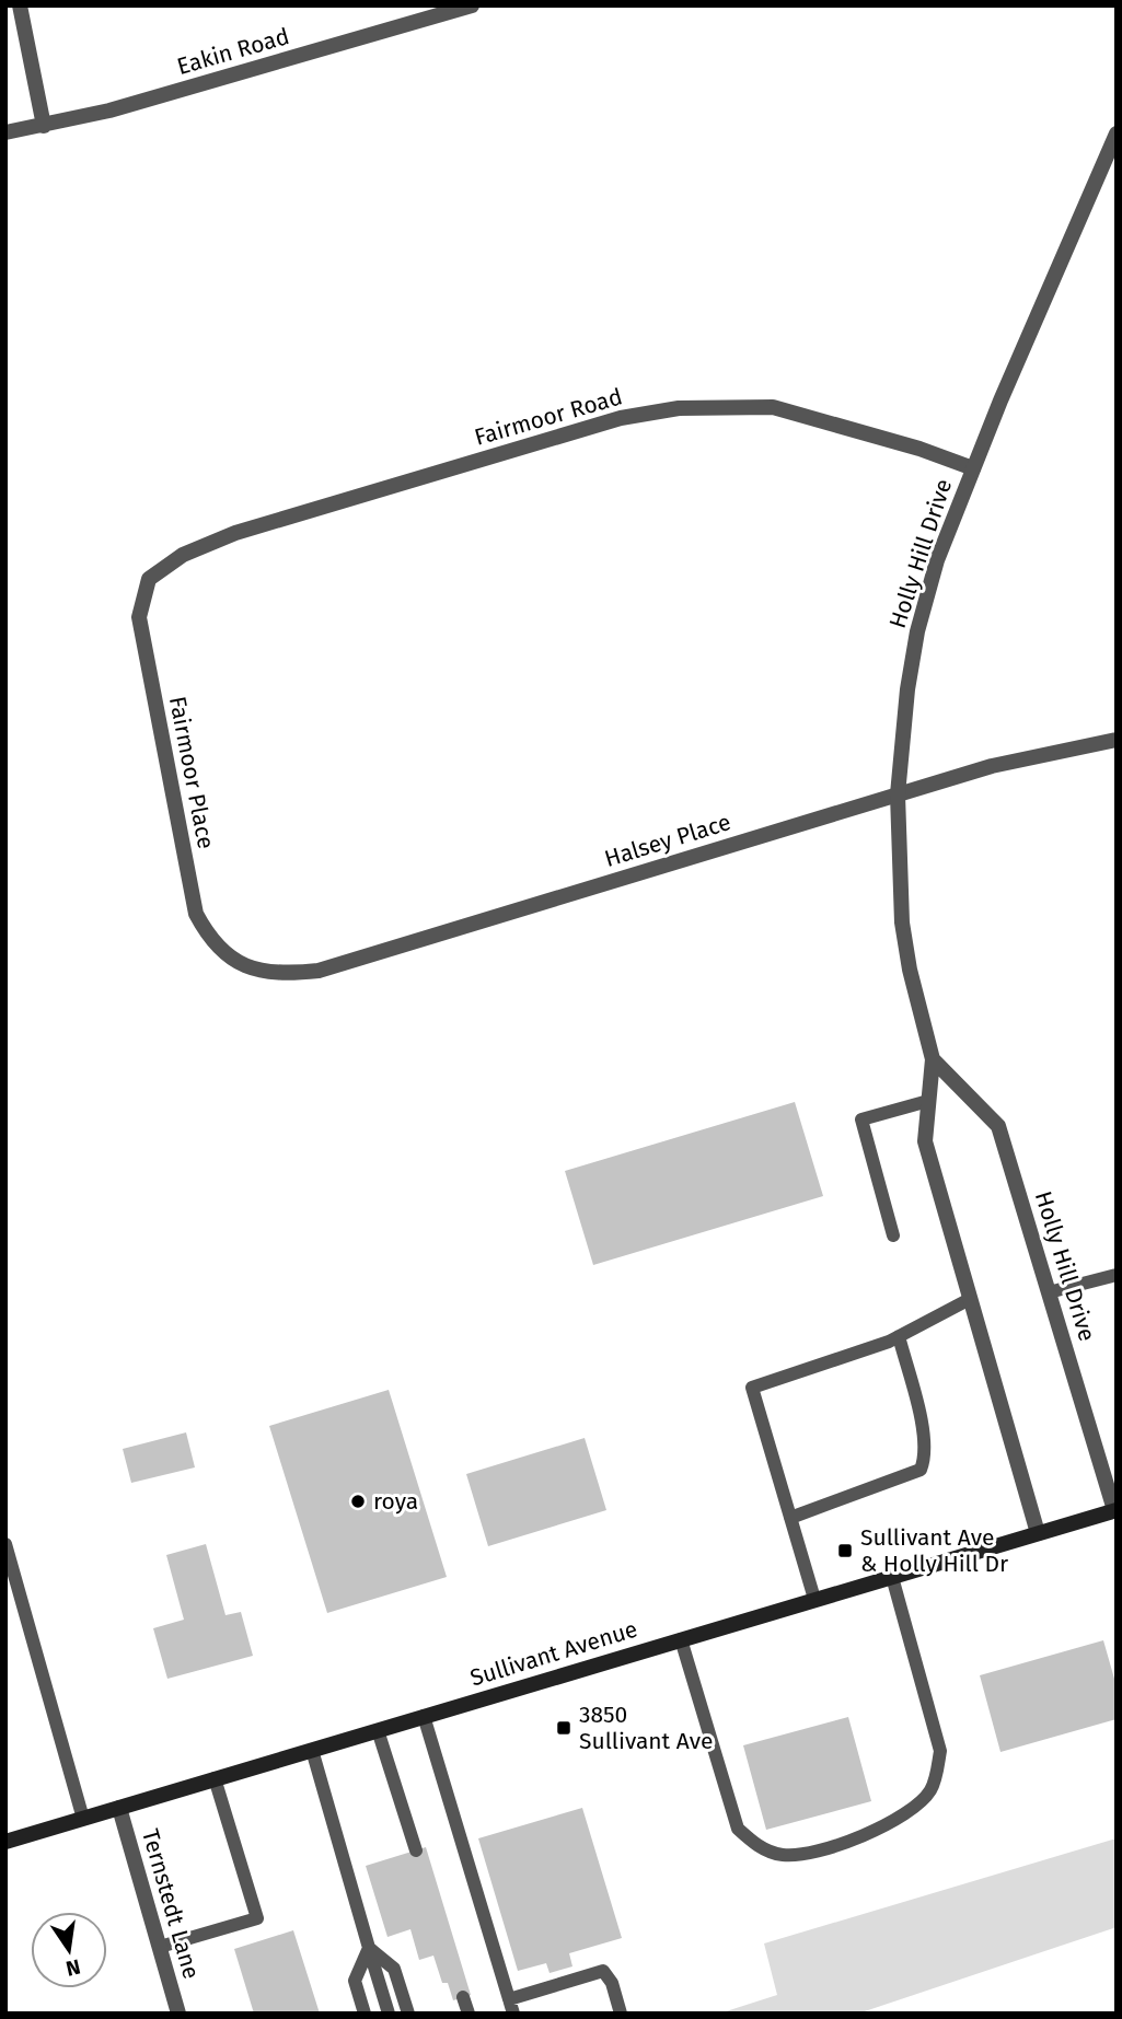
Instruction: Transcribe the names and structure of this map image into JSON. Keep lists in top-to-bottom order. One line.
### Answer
{"streets":{"main road":["Sullivant Avenue"],"street":["Eakin Road","Fairmoor Road","Holly Hill Drive","Fairmoor Place","Halsey Place","Ternstedt Lane"]},"crossings":[["Fairmoor Road","Holly Hill Drive"],["Fairmoor Road","Fairmoor Place"],["Holly Hill Drive","Halsey Place"],["Holly Hill Drive","Sullivant Avenue"],["Fairmoor Place","Halsey Place"],["Sullivant Avenue","Ternstedt Lane"]],"places":{"other":["roya"],"transit":["Sullivant Ave & Holly Hill Dr","3850 Sullivant Ave"]},"north":"bottom"}
